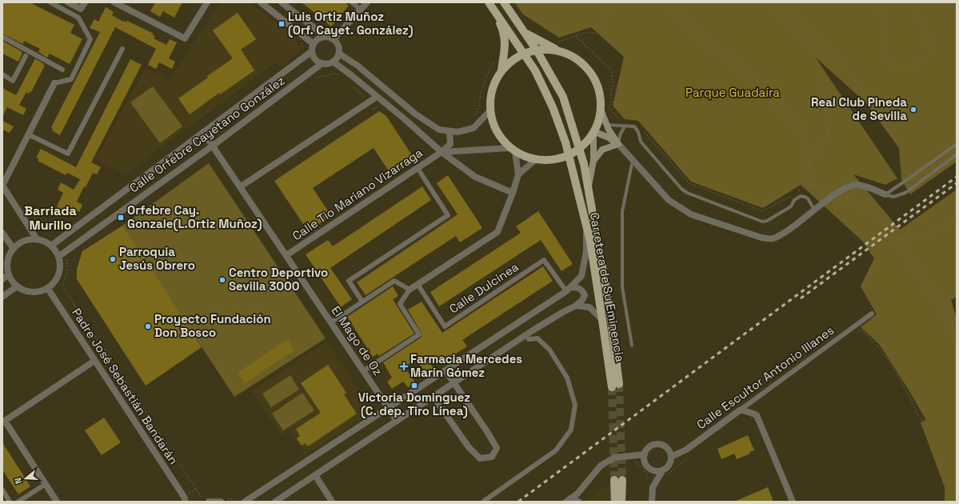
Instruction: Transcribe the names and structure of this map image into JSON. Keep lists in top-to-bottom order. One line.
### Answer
{"streets":{"main road":["Carretera de Su Eminencia"],"street":["Calle Orfebre Cayetano González","Calle Tio Mariano Vizarraga","Calle Dulcinea","El Mago de Oz","Calle Escultor Antonio Illanes","Padre José Sebastián Bandarán"]},"crossings":[["Calle Orfebre Cayetano González","El Mago de Oz"],["Calle Orfebre Cayetano González","Padre José Sebastián Bandarán"],["Calle Tio Mariano Vizarraga","El Mago de Oz"]],"districts":["Barriada Murillo"],"parks":["Parque Guadaíra"],"places":{"transit":["Luis Ortiz Muñoz (Orf. Cayet. González)","Orfebre Cay. Gonzale(L.Ortiz Muñoz)","Victoria Dominguez (C. dep. Tiro Línea)"],"other":["Real Club Pineda de Sevilla","Parroquia Jesús Obrero","Centro Deportivo Sevilla 3000","Proyecto Fundación Don Bosco"],"health":["Farmacia Mercedes Marín Gómez"]},"north":"left"}
